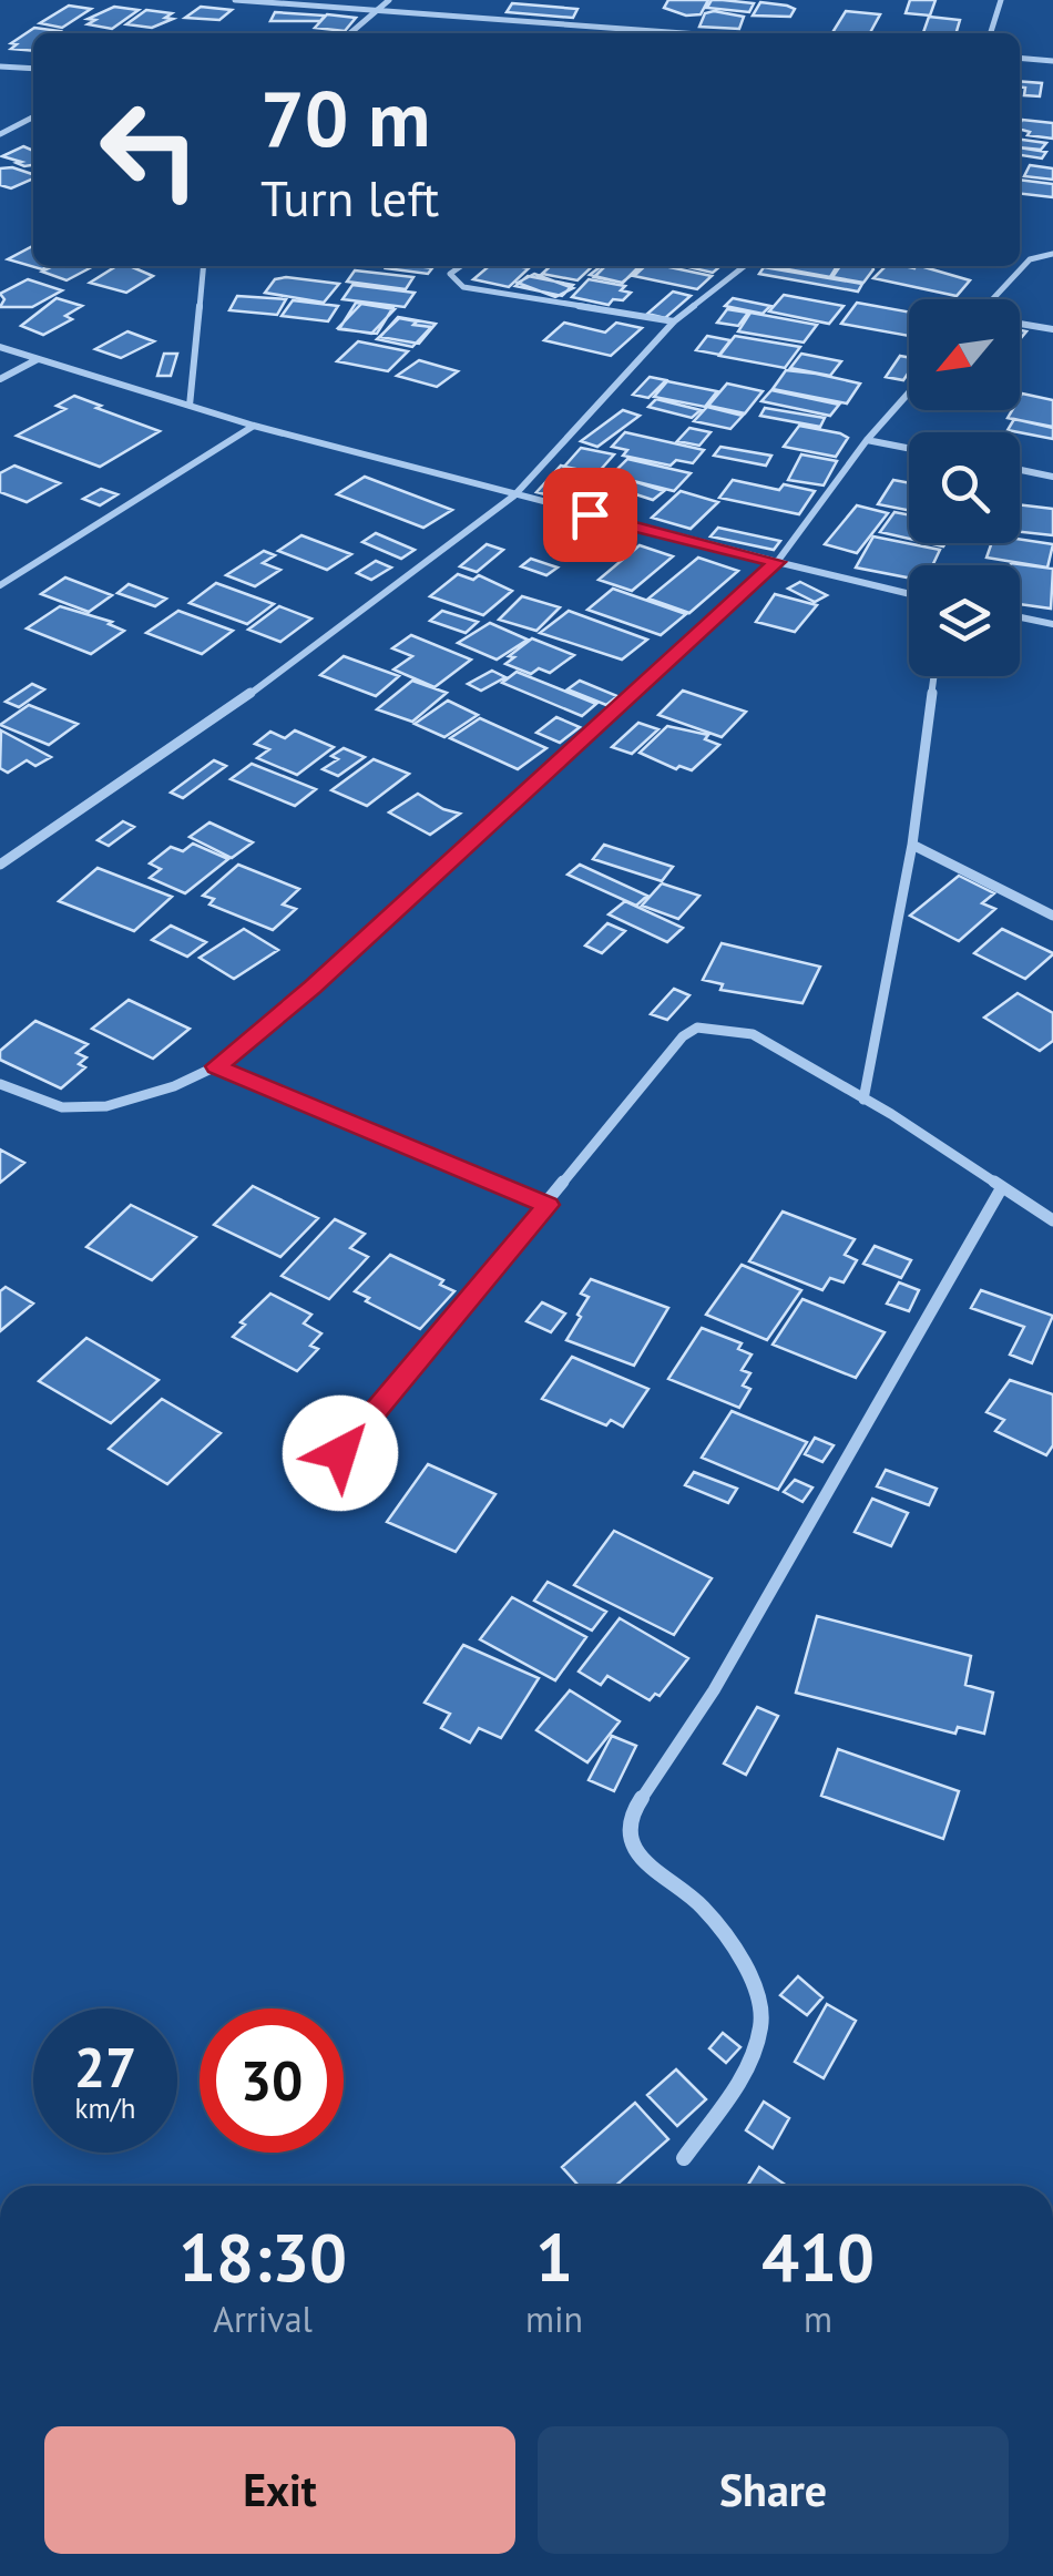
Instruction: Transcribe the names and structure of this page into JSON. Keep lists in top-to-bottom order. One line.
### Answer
{"north":"bottom left","page":{"turn":["70 m","Turn left"],"speed":"27 km/h","limit":"30","eta":["18:30","Arrival","1","min","410","m"],"buttons":["Exit","Share"]}}
